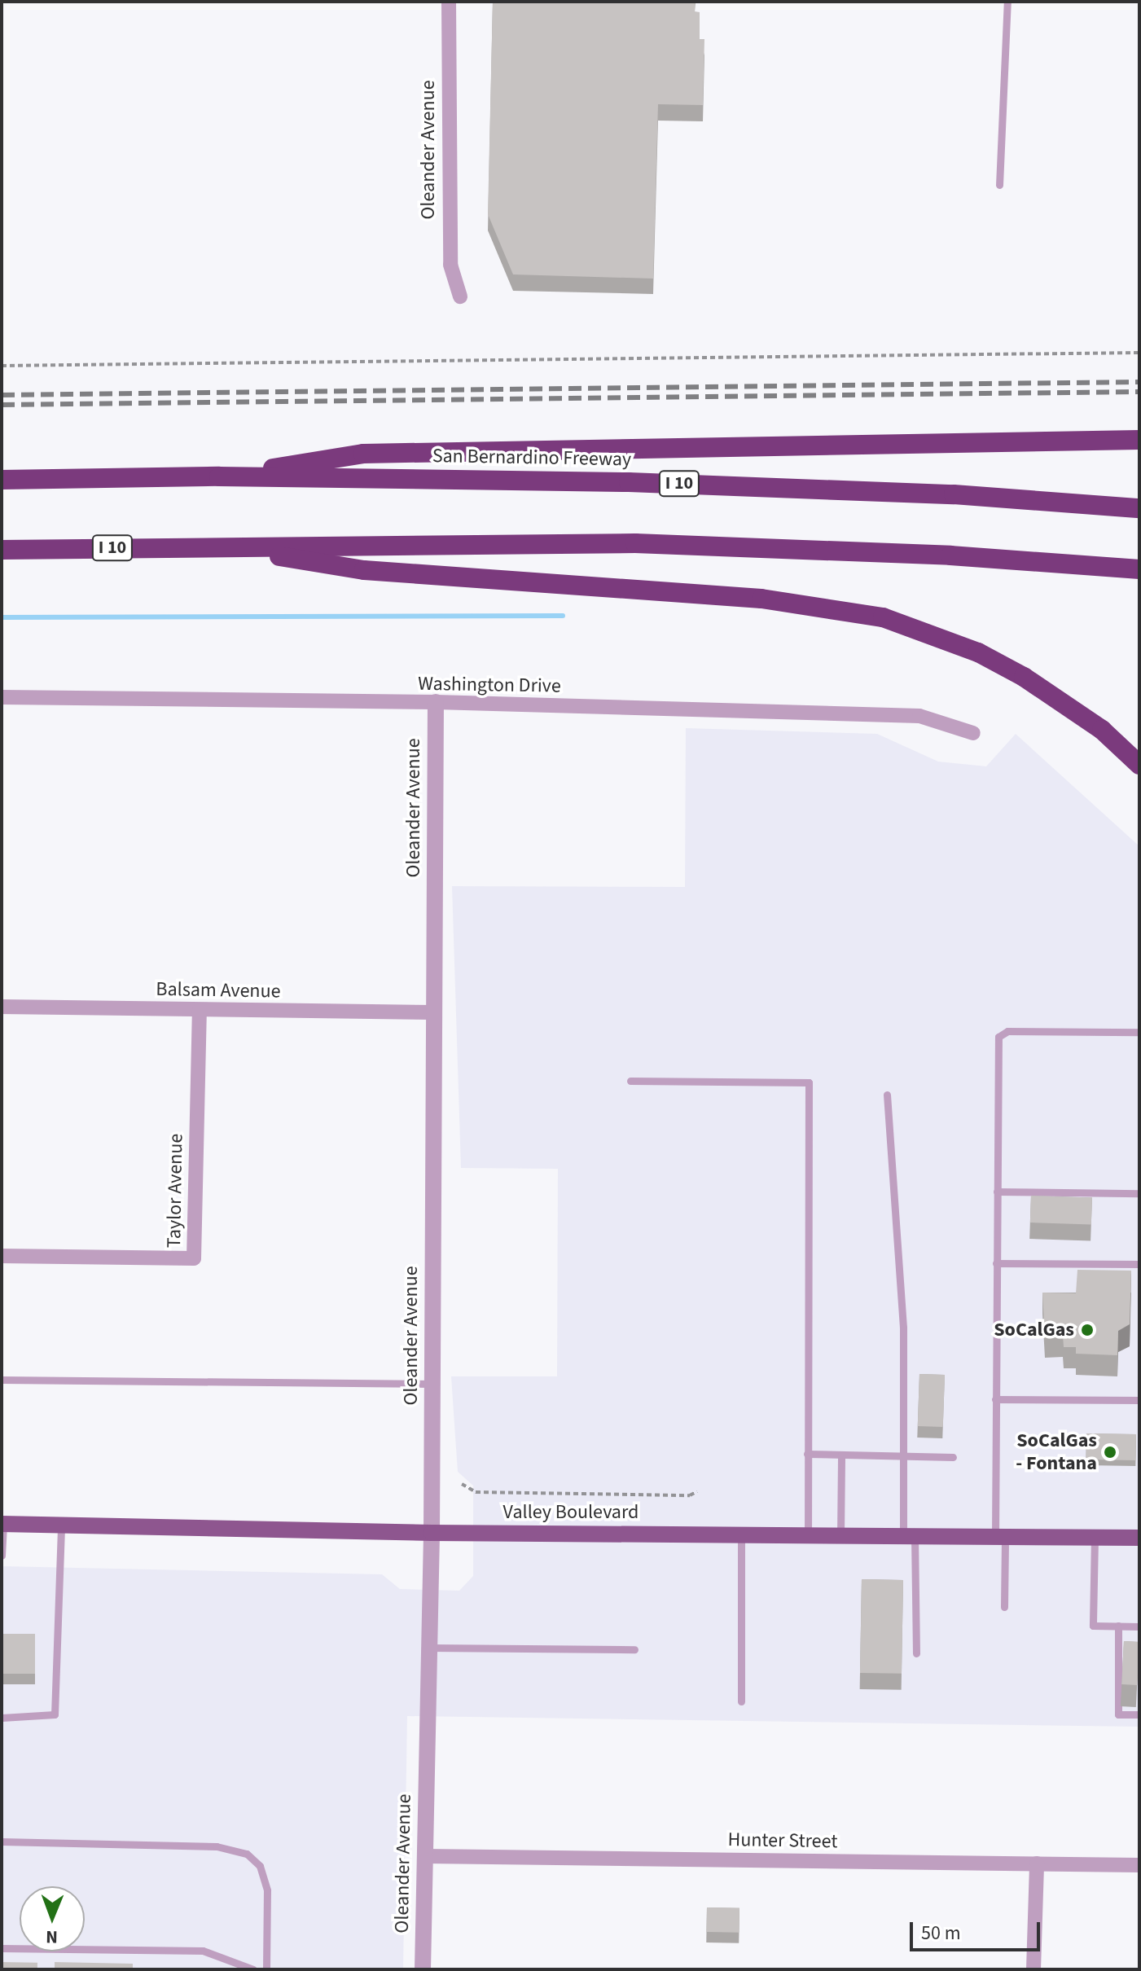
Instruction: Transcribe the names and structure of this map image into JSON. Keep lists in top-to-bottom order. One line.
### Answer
{"streets":{"highway":["San Bernardino Freeway","I 10"],"main road":["Valley Boulevard"],"street":["Oleander Avenue","Washington Drive","Balsam Avenue","Taylor Avenue","Hunter Street"]},"crossings":[["Oleander Avenue","Washington Drive"],["Oleander Avenue","Balsam Avenue"],["Oleander Avenue","Valley Boulevard"],["Oleander Avenue","Hunter Street"],["Balsam Avenue","Taylor Avenue"]],"places":["SoCalGas","SoCalGas - Fontana"],"scale_bar":"50 m","north":"bottom"}
